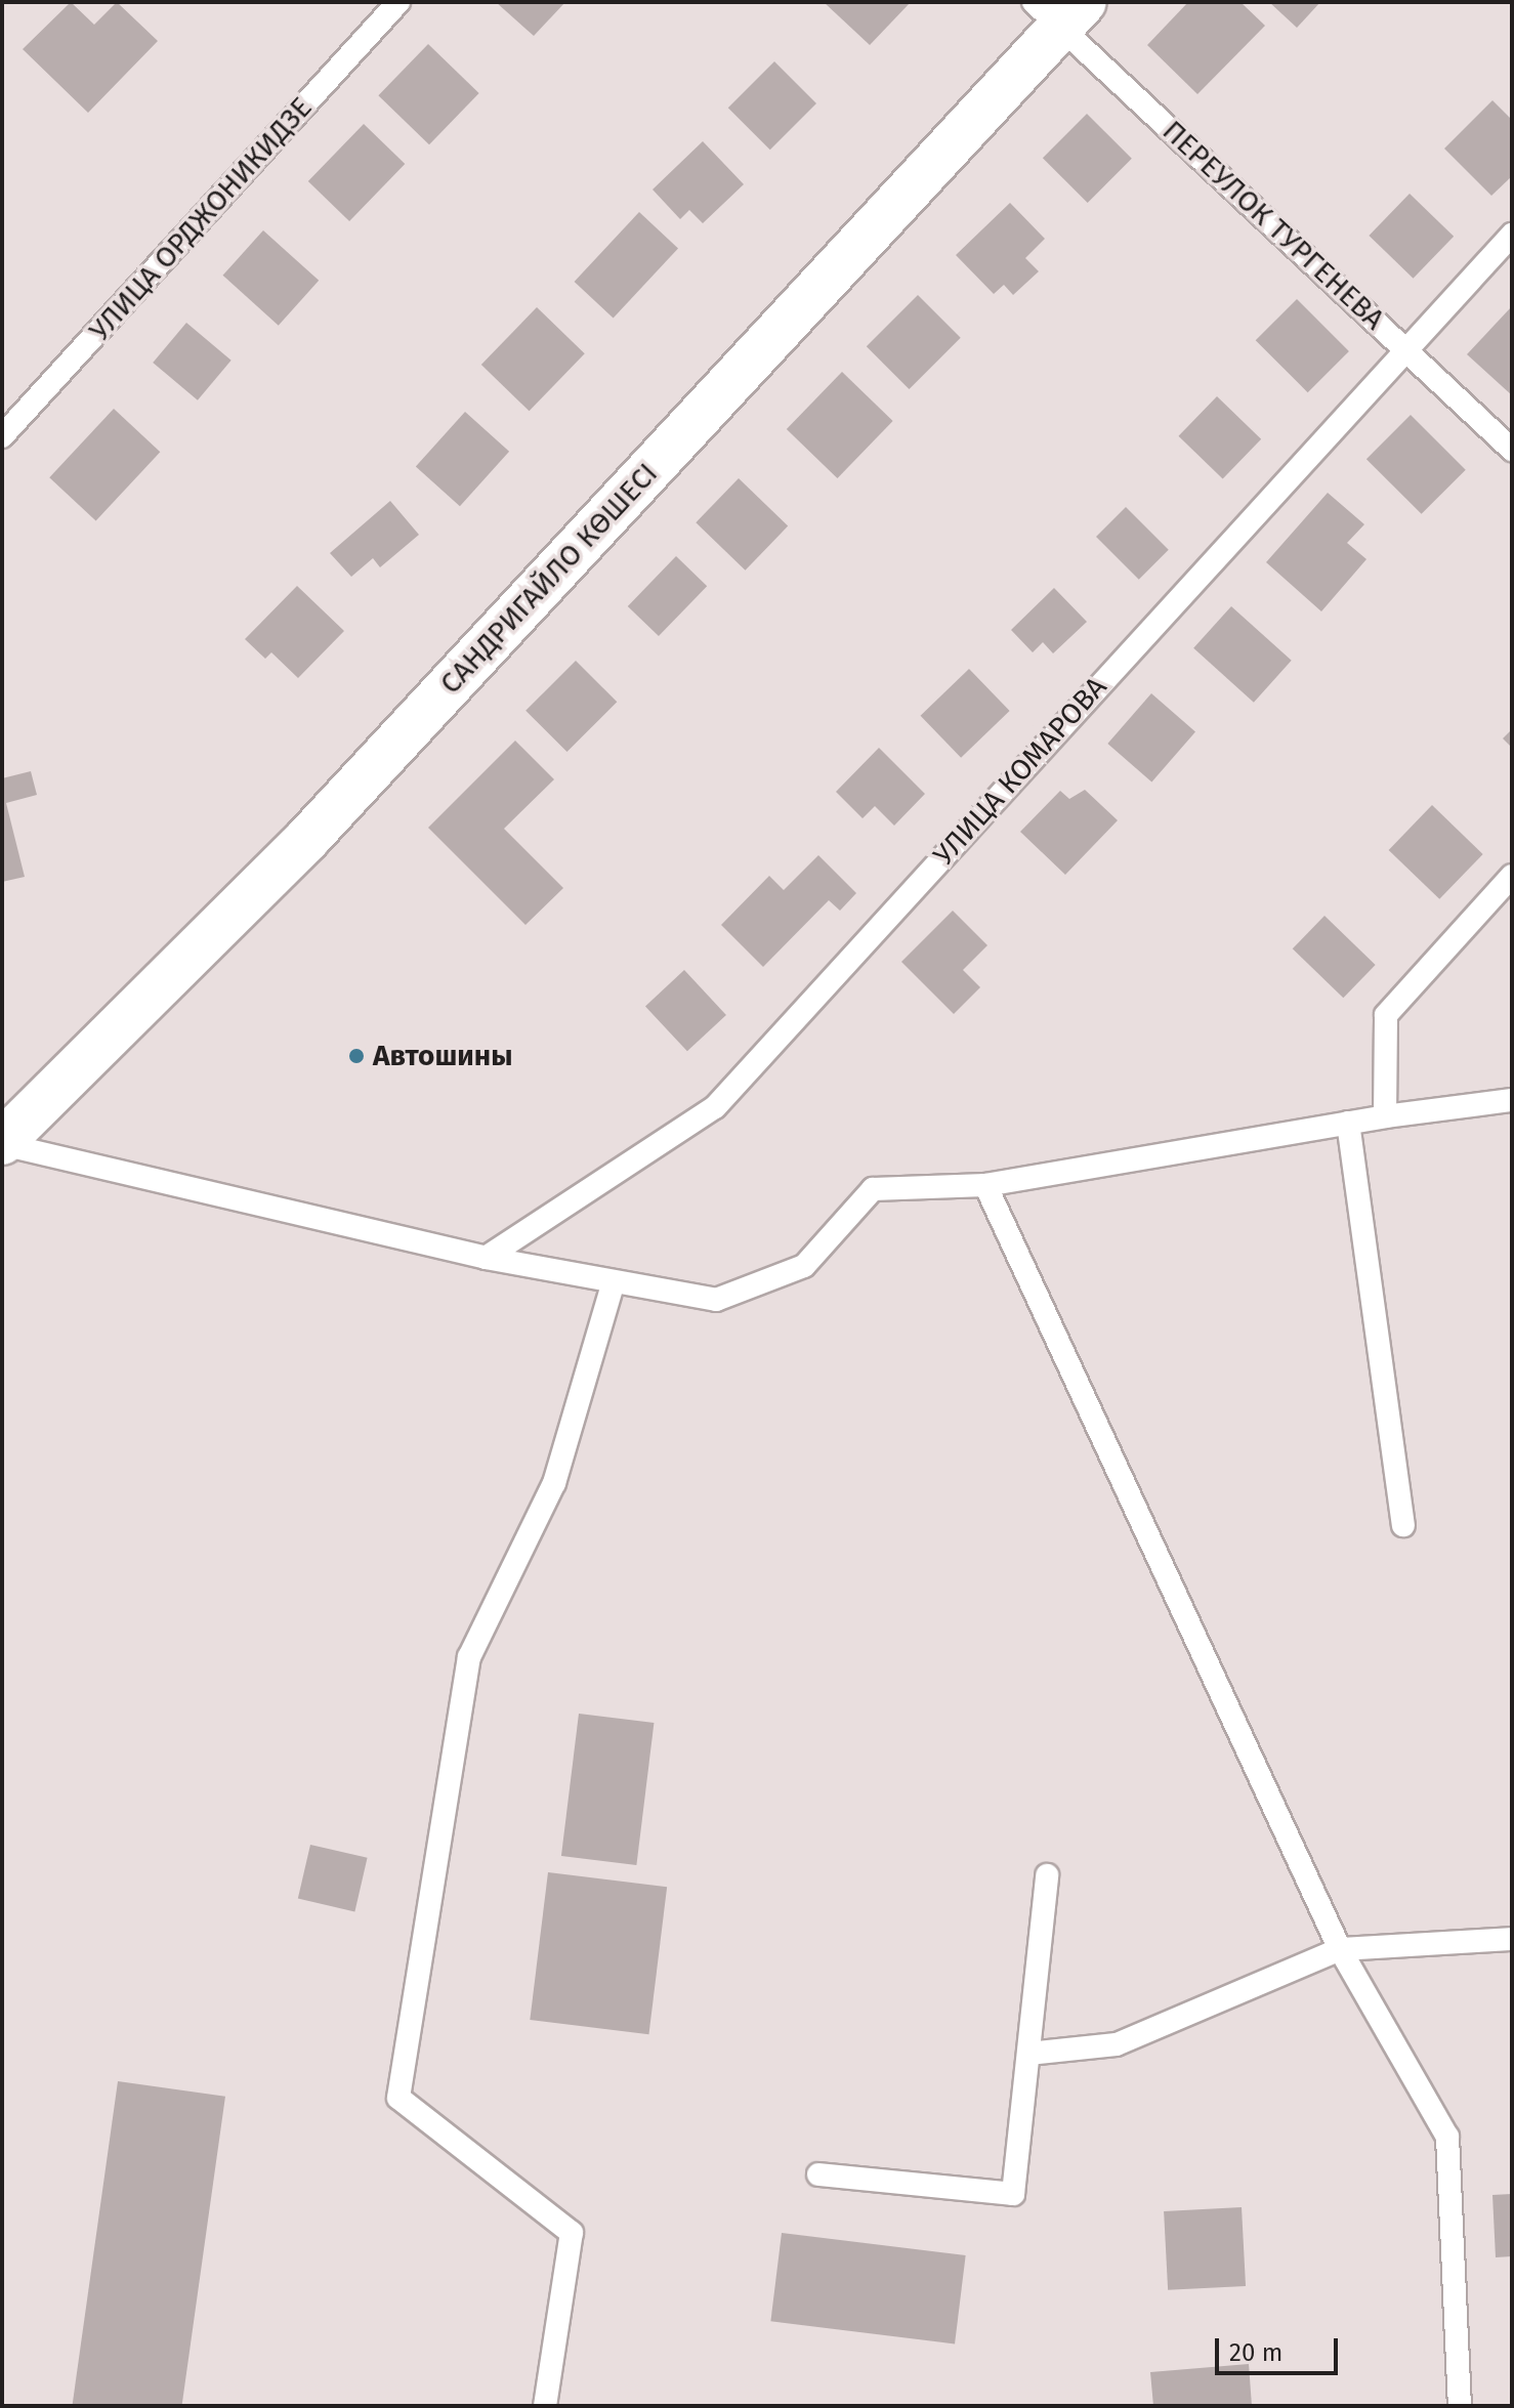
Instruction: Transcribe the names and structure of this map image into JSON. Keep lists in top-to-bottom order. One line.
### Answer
{"streets":{"street":["САНДРИГАЙЛО КӨШЕСІ"],"lane":["УЛИЦА ОРДЖОНИКИДЗЕ","ПЕРЕУЛОК ТУРГЕНЕВА","УЛИЦА КОМАРОВА"]},"crossings":[["ПЕРЕУЛОК ТУРГЕНЕВА","САНДРИГАЙЛО КӨШЕСІ"],["ПЕРЕУЛОК ТУРГЕНЕВА","УЛИЦА КОМАРОВА"]],"places":["Автошины"],"scale_bar":"20 m"}
